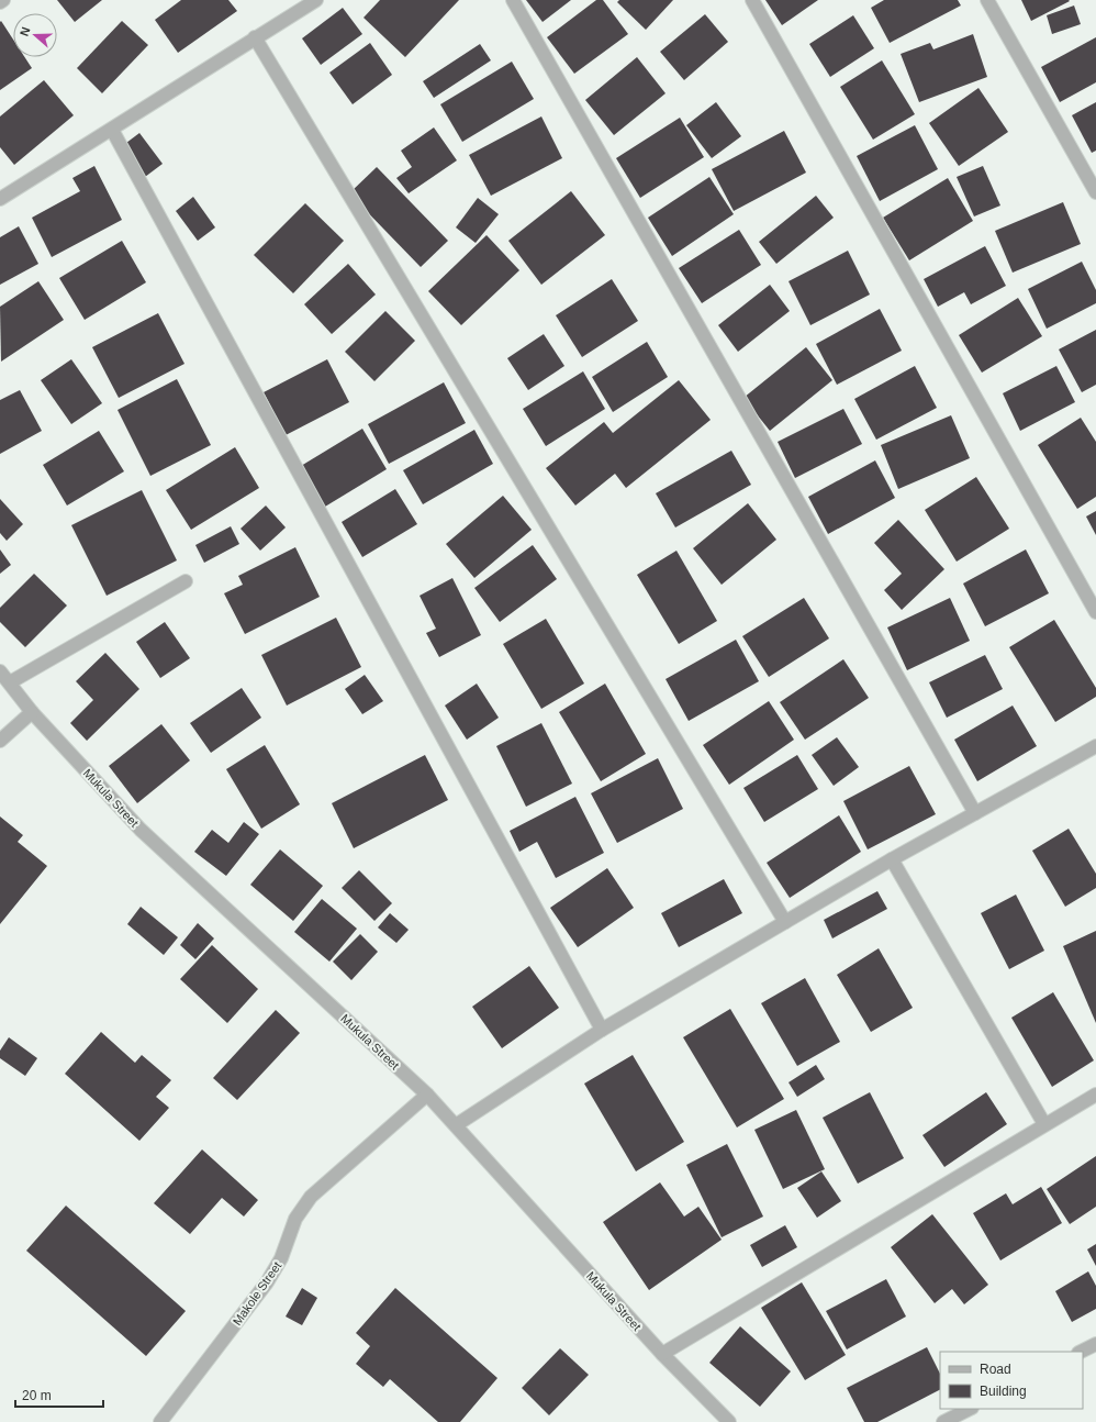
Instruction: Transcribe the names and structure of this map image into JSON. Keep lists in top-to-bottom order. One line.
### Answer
{"streets":{"street":["Mukula Street","Makole Street"]},"crossings":[["Mukula Street","Makole Street"]],"legend":["Road","Building"],"scale_bar":"20 m","north":"left"}
